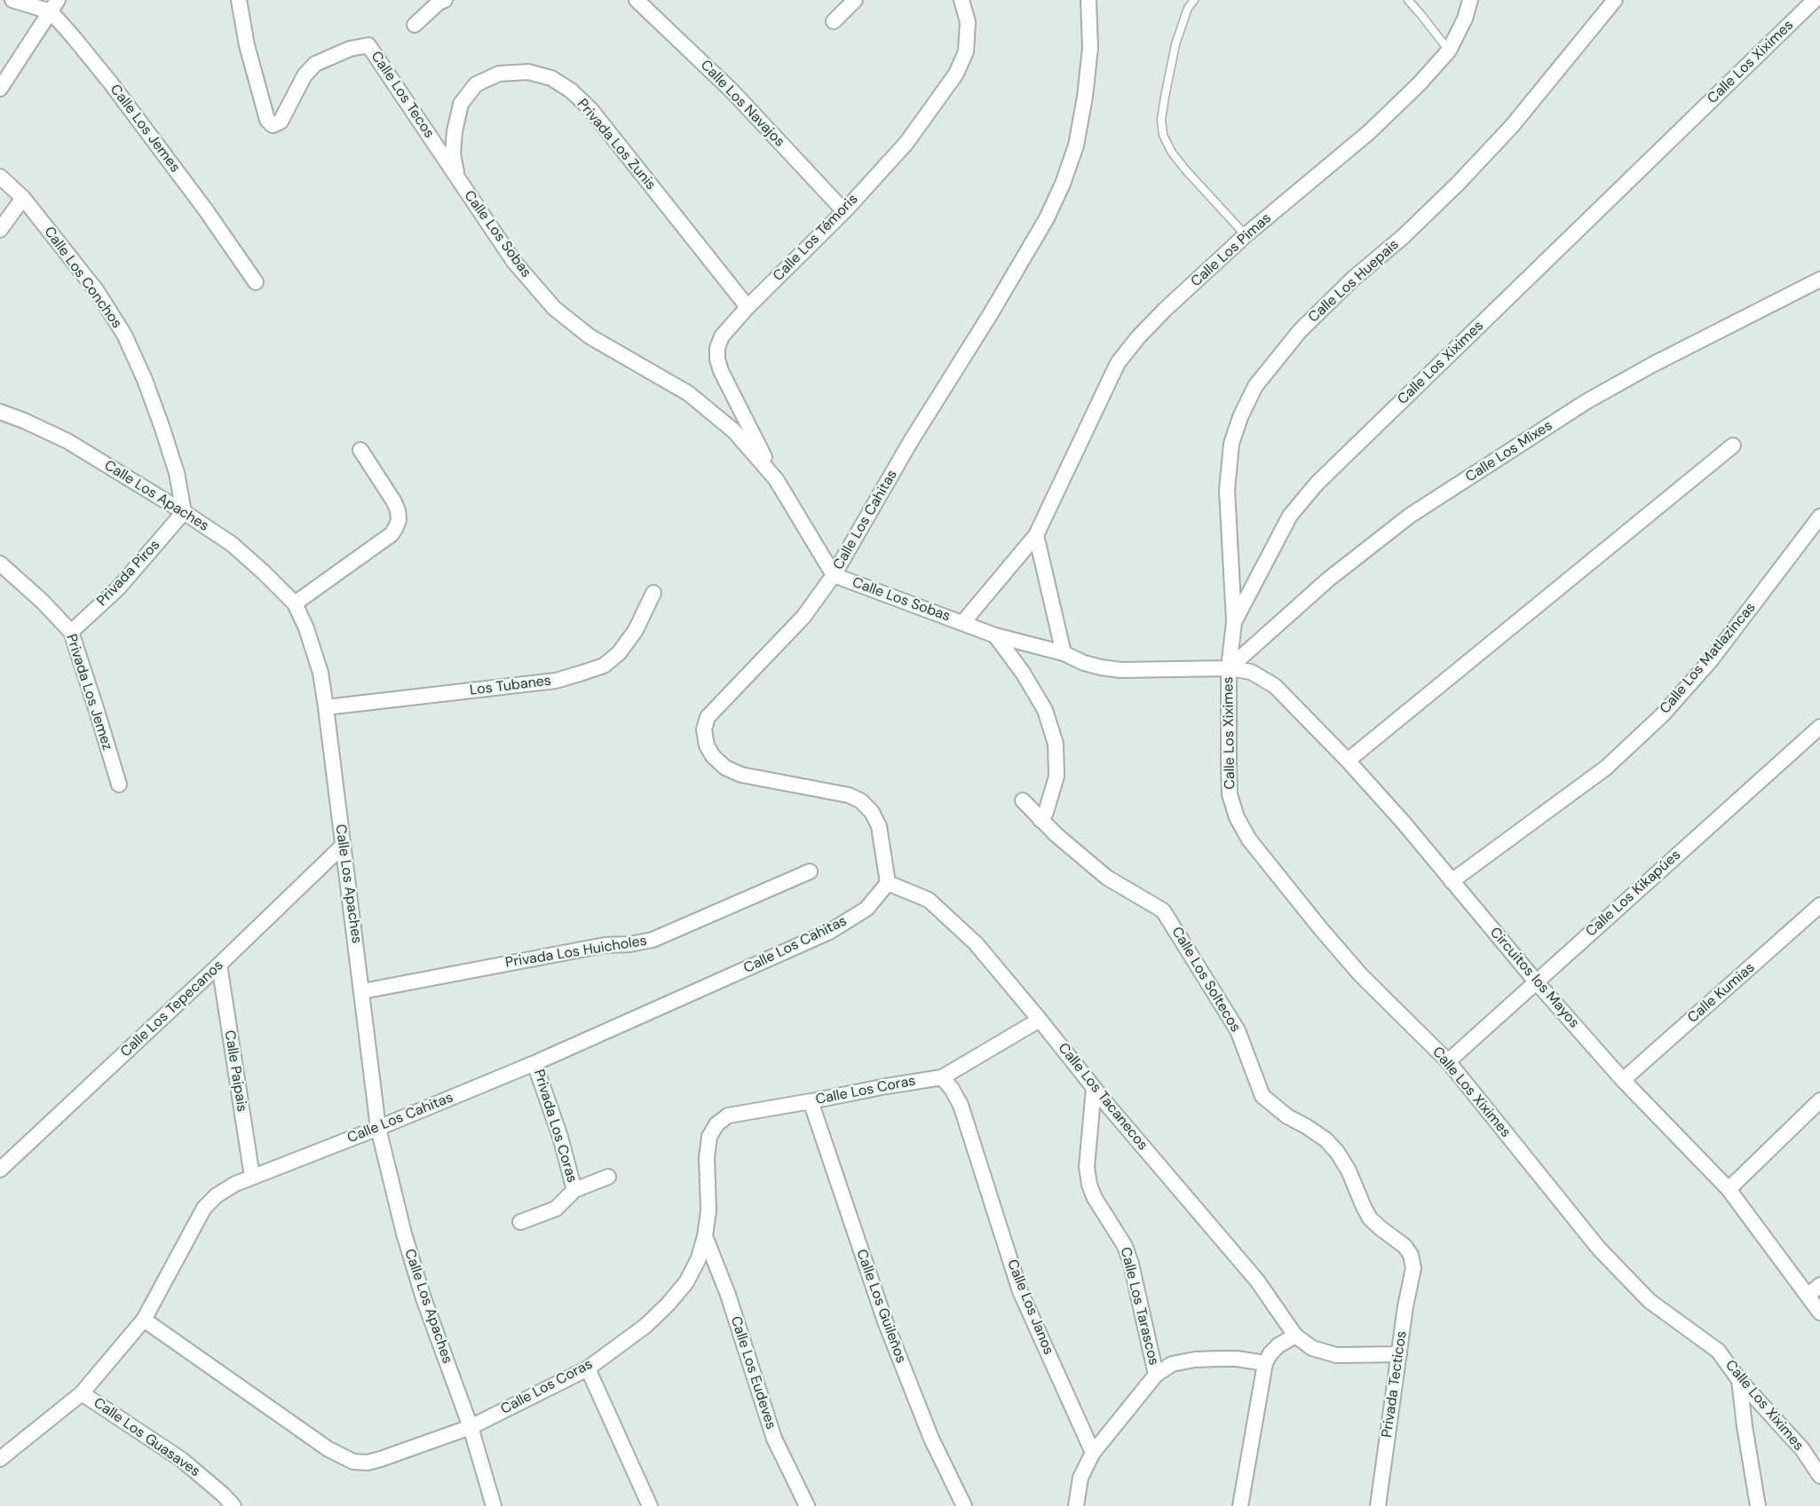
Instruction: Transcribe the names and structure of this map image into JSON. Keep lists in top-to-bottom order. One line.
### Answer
{"streets":{"street":["Calle Los Xiximes","Calle Los Tecos","Calle Los Navajos","Calle Los Jemes","Privada Los Zunis","Calle Los Sobas","Calle Los Témoris","Calle Los Pimas","Calle Los Conchos","Calle Los Huepais","Calle Los Mixes","Calle Los Apaches","Calle Los Cahitas","Privada Piros","Calle Los Matlazincas","Los Tubanes","Privada Los Jemez","Calle Los Kikapúes","Privada Los Huicholes","Circuitos los Mayos","Calle Los Soltecos","Calle Kumias","Calle Los Tepecanos","Calle Paipais","Calle Los Coras","Calle Los Tacanecos","Privada Los Coras","Calle Los Guileños","Calle Los Tarascos","Calle Los Janos","Calle Los Eudeves","Privada Tecticos","Calle Los Guasaves"]},"crossings":[["Calle Los Xiximes","Calle Los Sobas"],["Calle Los Xiximes","Calle Los Huepais"],["Calle Los Xiximes","Calle Los Mixes"],["Calle Los Xiximes","Calle Los Kikapúes"],["Calle Los Xiximes","Circuitos los Mayos"],["Calle Los Tecos","Privada Los Zunis"],["Calle Los Tecos","Calle Los Sobas"],["Calle Los Navajos","Calle Los Témoris"],["Privada Los Zunis","Calle Los Sobas"],["Privada Los Zunis","Calle Los Témoris"],["Calle Los Sobas","Calle Los Témoris"],["Calle Los Sobas","Calle Los Pimas"],["Calle Los Sobas","Calle Los Mixes"],["Calle Los Sobas","Calle Los Cahitas"],["Calle Los Sobas","Circuitos los Mayos"],["Calle Los Conchos","Calle Los Apaches"],["Calle Los Conchos","Privada Piros"],["Calle Los Mixes","Circuitos los Mayos"],["Calle Los Apaches","Calle Los Cahitas"],["Calle Los Apaches","Privada Piros"],["Calle Los Apaches","Los Tubanes"],["Calle Los Apaches","Privada Los Huicholes"],["Calle Los Apaches","Calle Los Tepecanos"],["Calle Los Apaches","Calle Los Coras"],["Calle Los Cahitas","Calle Paipais"],["Calle Los Cahitas","Calle Los Coras"],["Calle Los Cahitas","Calle Los Tacanecos"],["Calle Los Cahitas","Privada Los Coras"],["Calle Los Cahitas","Calle Los Guasaves"],["Privada Piros","Privada Los Jemez"],["Calle Los Matlazincas","Circuitos los Mayos"],["Calle Los Kikapúes","Circuitos los Mayos"],["Circuitos los Mayos","Calle Kumias"],["Calle Los Soltecos","Privada Tecticos"],["Calle Los Tepecanos","Calle Paipais"],["Calle Los Coras","Calle Los Tacanecos"],["Calle Los Coras","Calle Los Guileños"],["Calle Los Coras","Calle Los Janos"],["Calle Los Coras","Calle Los Eudeves"],["Calle Los Tacanecos","Calle Los Tarascos"],["Calle Los Tacanecos","Privada Tecticos"]]}
